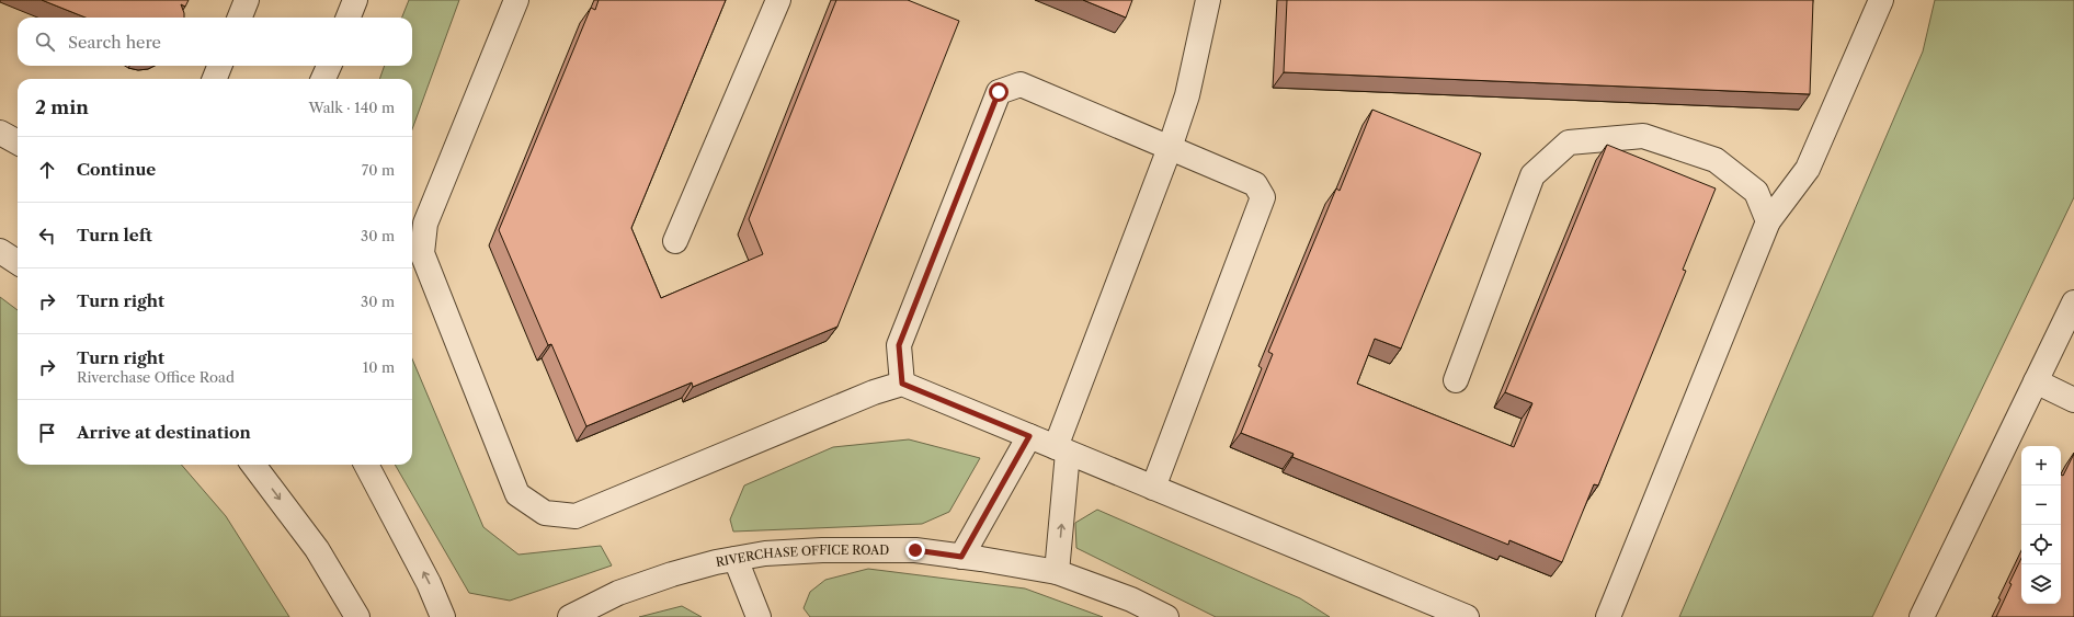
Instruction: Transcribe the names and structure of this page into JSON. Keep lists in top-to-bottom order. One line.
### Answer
{"streets":{"street":["RIVERCHASE OFFICE ROAD"]},"page":{"search":"Search here","heading":["2 min","Walk · 140 m"],"list":[["Continue","70 m"],["Turn left","30 m"],["Turn right","30 m"],["Turn right","Riverchase Office Road","10 m"],"Arrive at destination"],"map_buttons":["+","−"]}}
